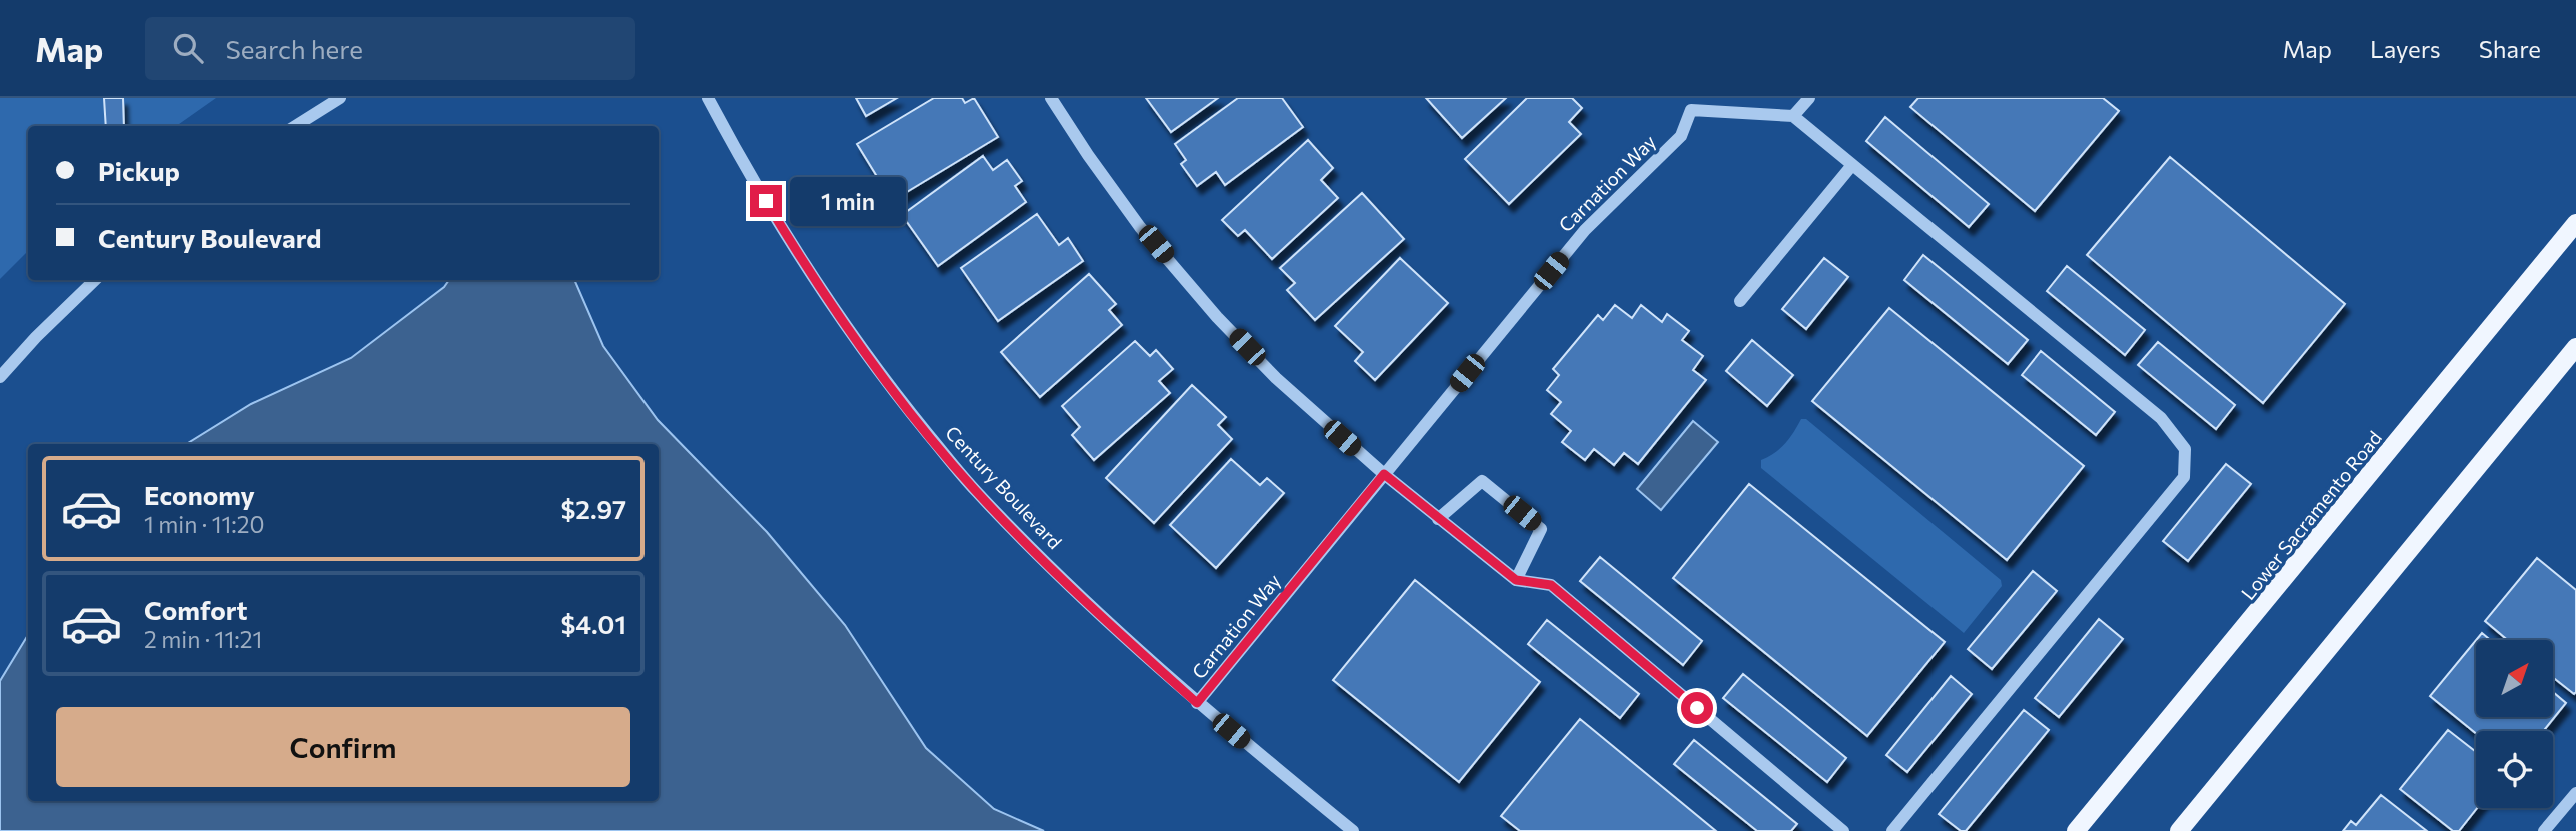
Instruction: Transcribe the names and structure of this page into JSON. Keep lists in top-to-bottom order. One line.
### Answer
{"streets":{"main road":["Lower Sacramento Road"],"street":["Carnation Way","Century Boulevard"]},"crossings":[["Carnation Way","Century Boulevard"]],"north":"top right","page":{"header":"Map","search":"Search here","nav":["Map","Layers","Share"],"banner":["Pickup","Century Boulevard"],"bubble":"1 min","list":[{"name":"Economy","note":"1 min · 11:20","value":"$2.97"},{"name":"Comfort","note":"2 min · 11:21","value":"$4.01"}],"buttons":"Confirm"}}
